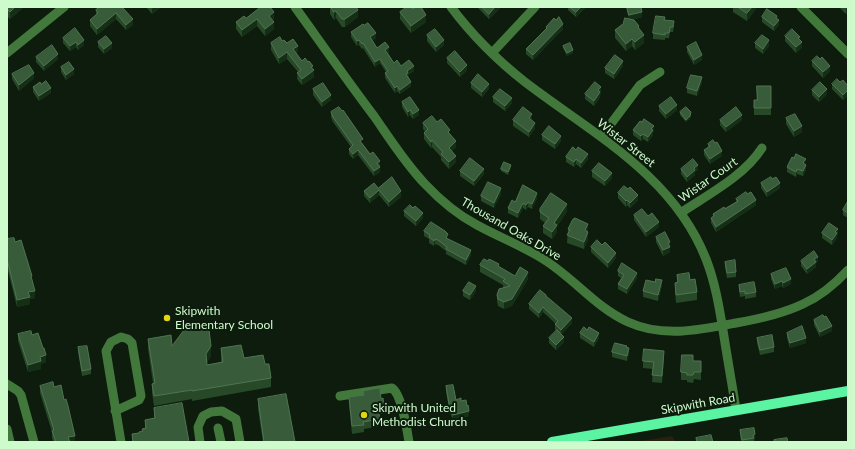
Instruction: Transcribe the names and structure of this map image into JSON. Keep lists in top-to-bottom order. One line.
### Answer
{"streets":{"main road":["Skipwith Road"],"street":["Wistar Street","Wistar Court","Thousand Oaks Drive"]},"crossings":[["Wistar Street","Wistar Court"],["Wistar Street","Thousand Oaks Drive"],["Wistar Street","Skipwith Road"]],"places":["Skipwith Elementary School","Skipwith United Methodist Church"]}
